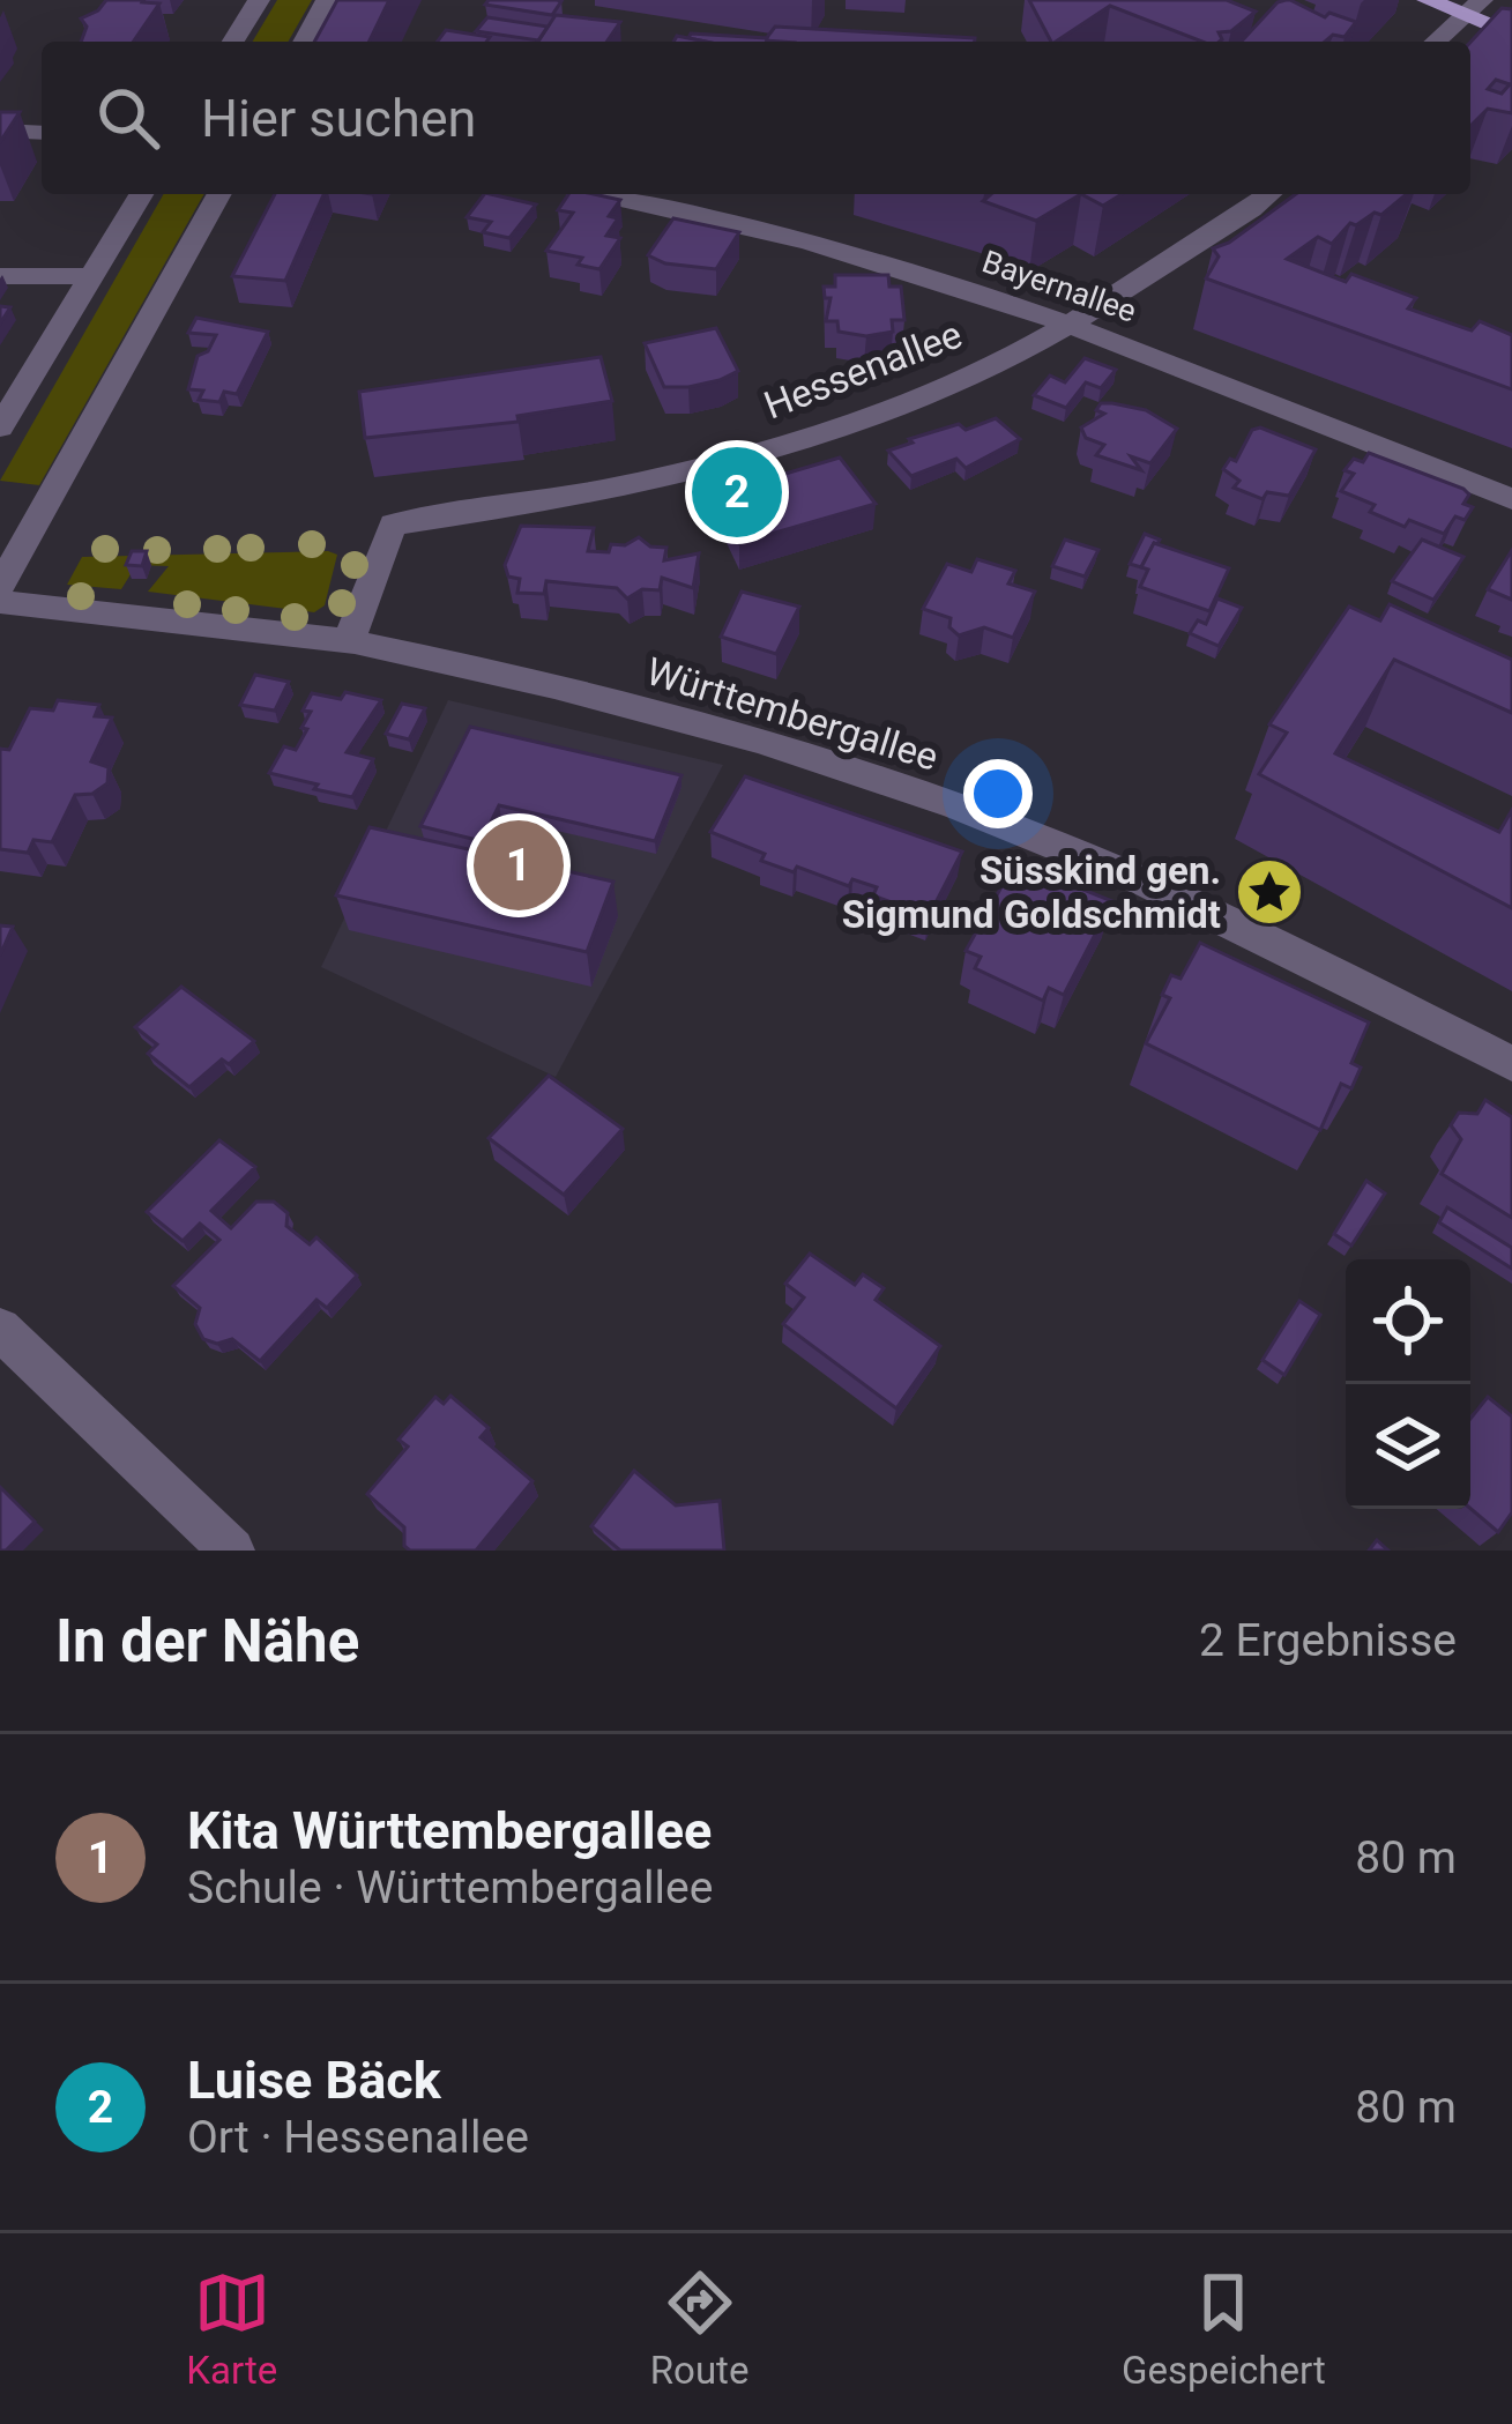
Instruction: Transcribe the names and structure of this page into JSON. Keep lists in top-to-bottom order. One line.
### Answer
{"streets":{"street":["Bayernallee","Hessenallee","Württembergallee"]},"crossings":[["Bayernallee","Hessenallee"],["Hessenallee","Württembergallee"]],"places":{"place":["Süsskind gen. Sigmund Goldschmidt"]},"page":{"search":"Hier suchen","pins":["2","1"],"heading":["In der Nähe","2 Ergebnisse"],"list":[{"mark":"1","name":"Kita Württembergallee","note":"Schule · Württembergallee","value":"80 m"},{"mark":"2","name":"Luise Bäck","note":"Ort · Hessenallee","value":"80 m"}],"nav":["Karte","Route","Gespeichert"]}}
